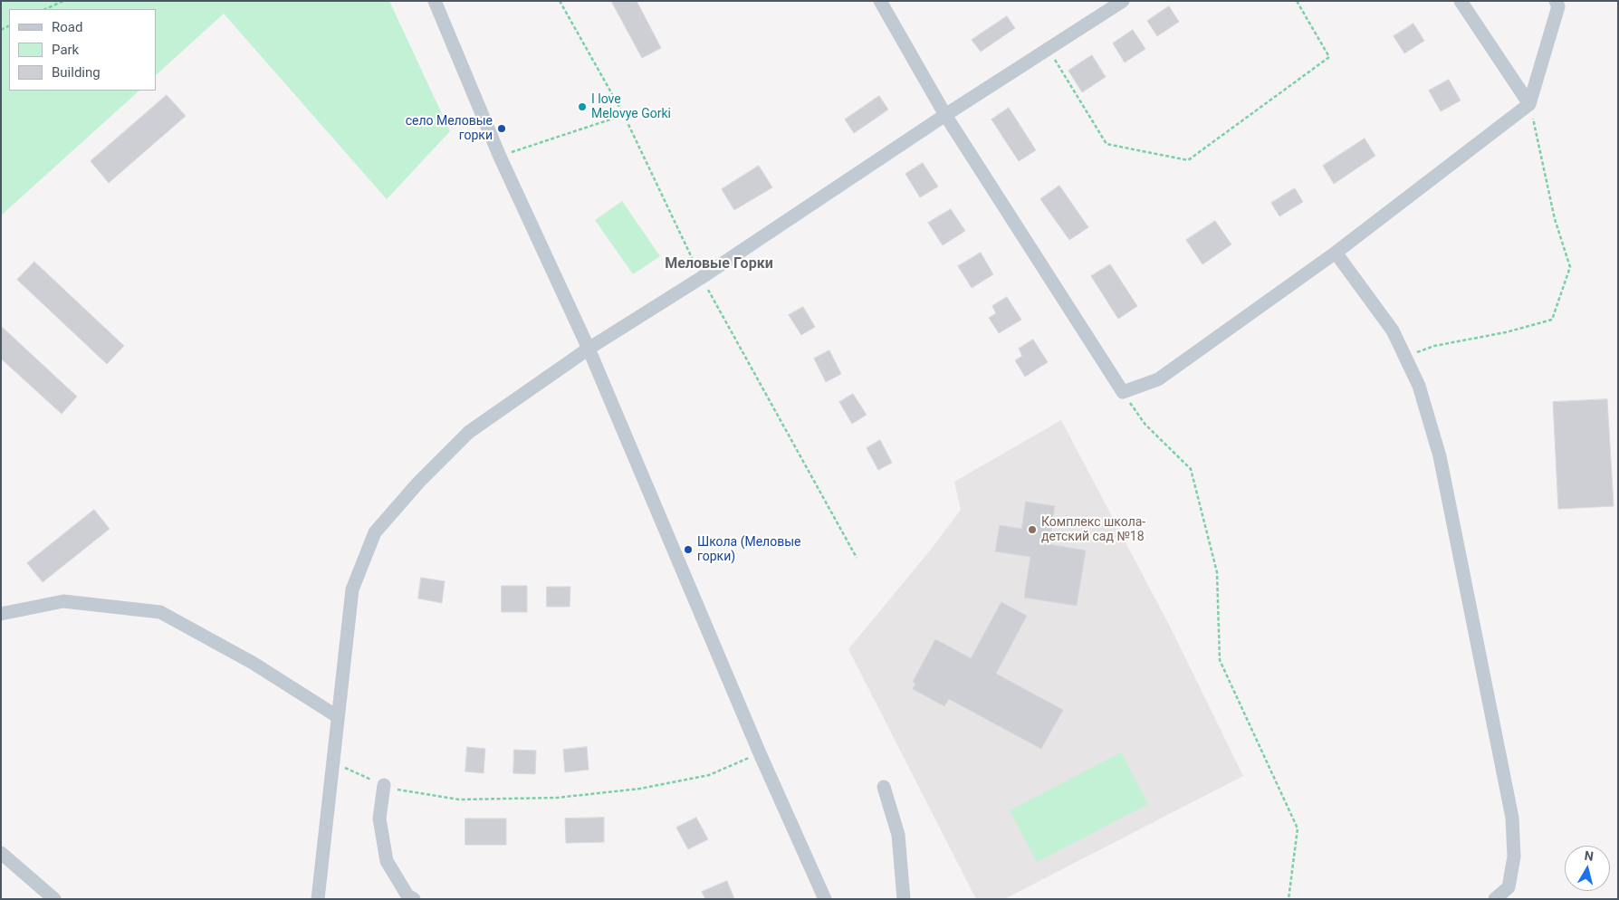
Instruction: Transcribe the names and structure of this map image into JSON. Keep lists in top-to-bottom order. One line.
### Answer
{"districts":["Меловые Горки"],"places":["I love Melovye Gorki","село Меловые горки","Комплекс школа- детский сад №18","Школа (Меловые горки)"],"legend":["Road","Park","Building"],"north":"top"}
